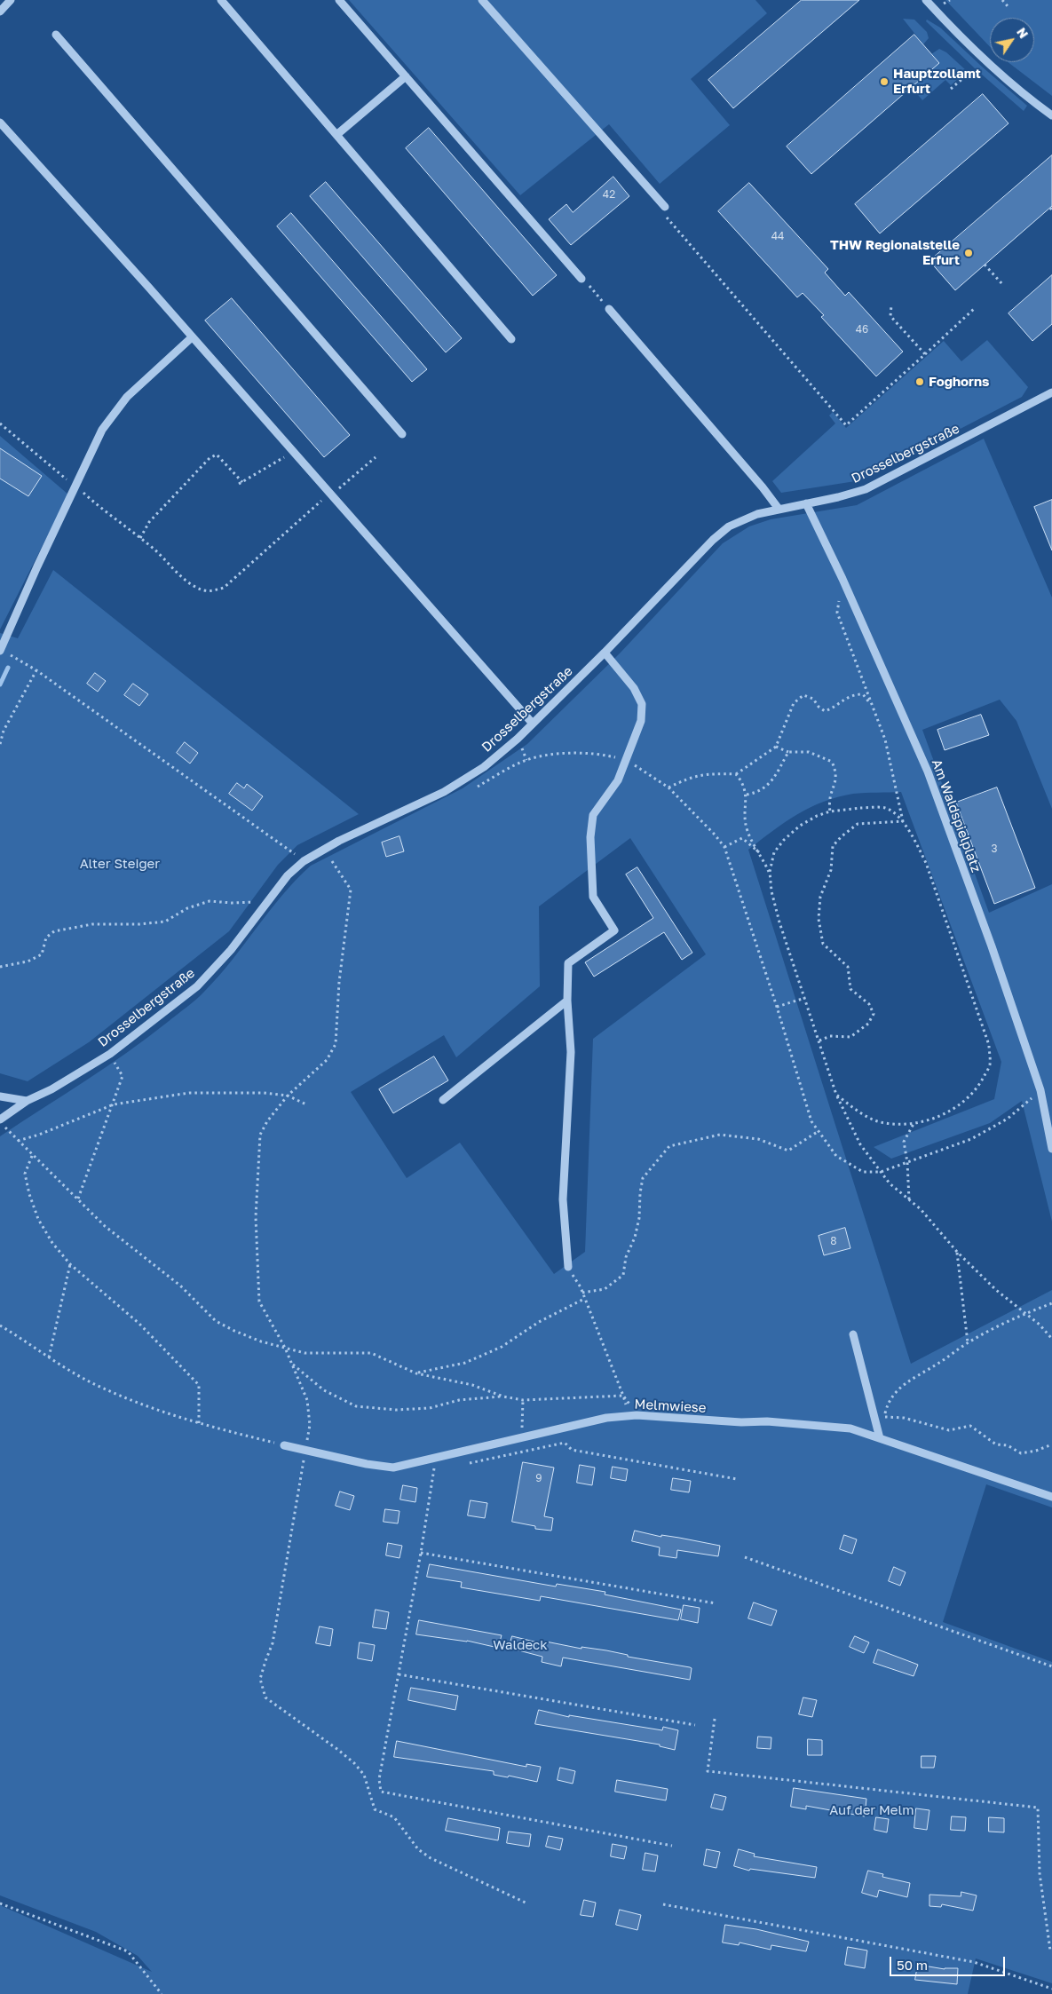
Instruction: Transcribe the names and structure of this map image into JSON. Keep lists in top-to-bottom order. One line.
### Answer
{"streets":{"street":["Drosselbergstraße","Am Waldspielplatz","Melmwiese"]},"crossings":[["Drosselbergstraße","Am Waldspielplatz"]],"parks":["Alter Steiger","Waldeck","Auf der Melm"],"places":["Hauptzollamt Erfurt","THW Regionalstelle Erfurt","Foghorns"],"house_numbers":["42","44","46","3","8","9"],"scale_bar":"50 m","north":"top right"}
